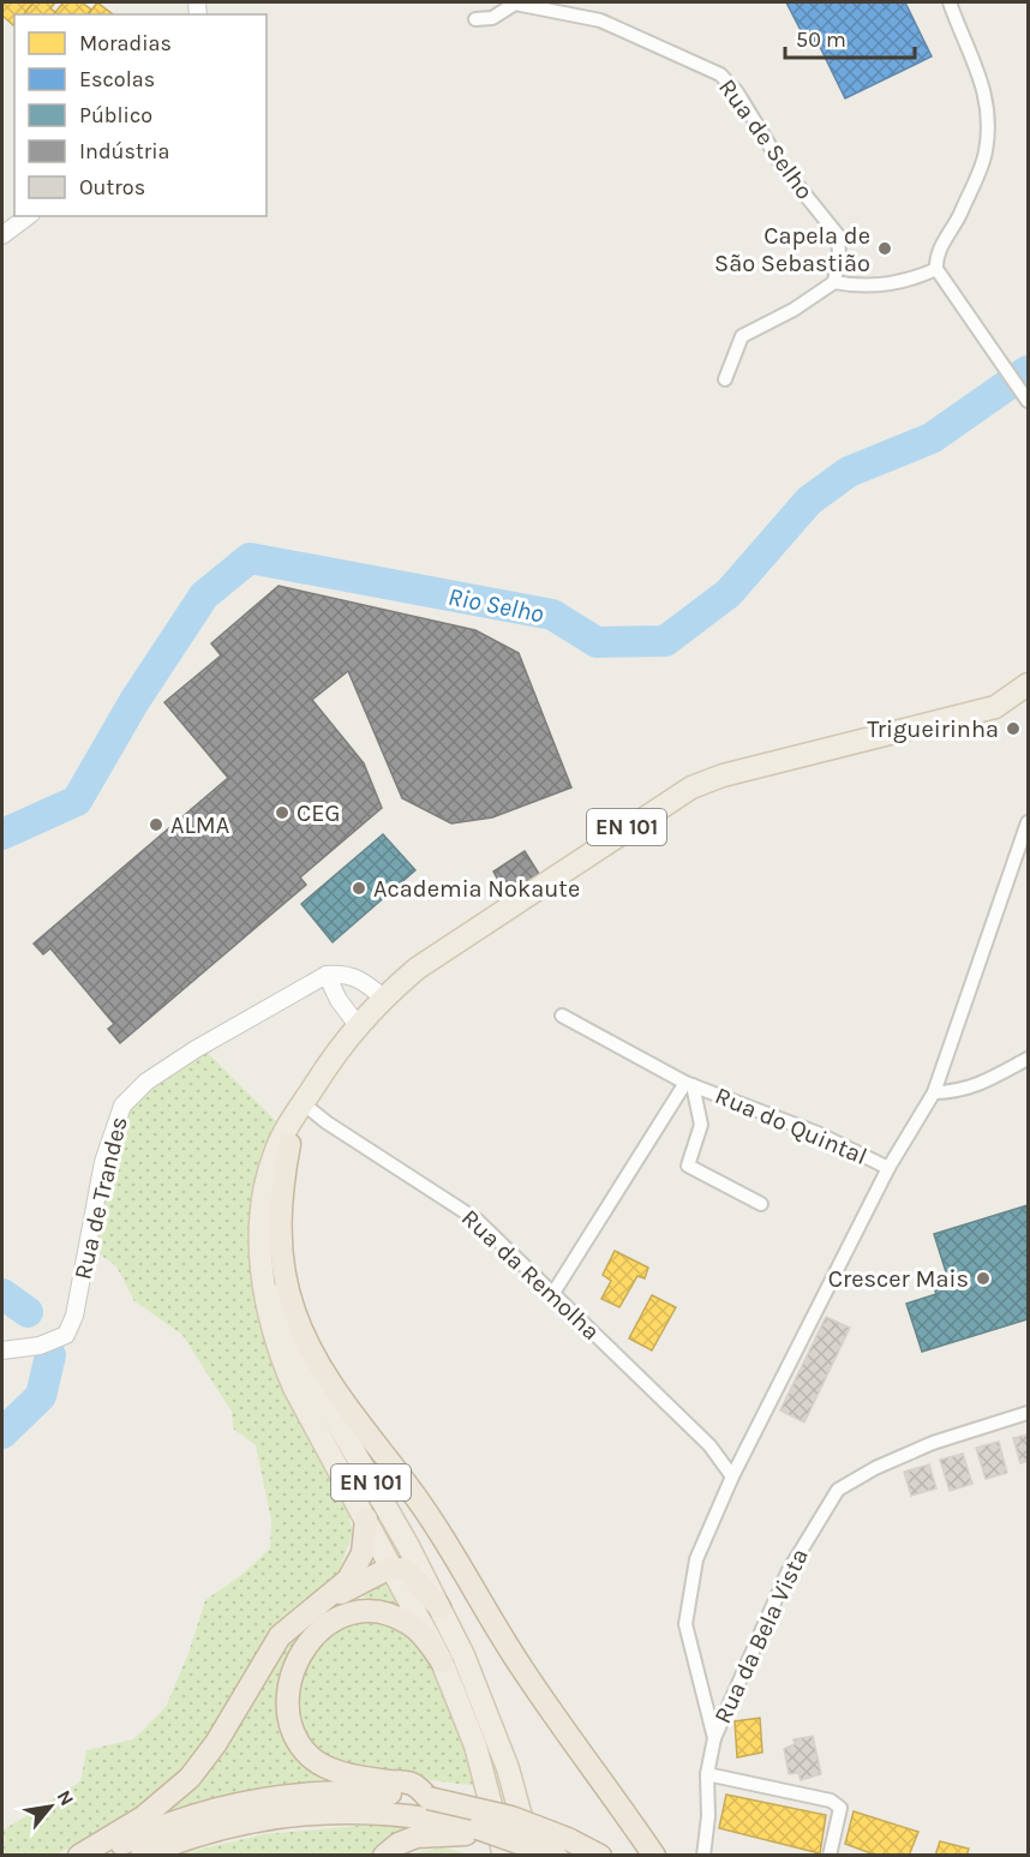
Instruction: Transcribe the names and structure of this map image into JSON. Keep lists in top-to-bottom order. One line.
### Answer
{"streets":{"main road":["EN 101"],"street":["Rua de Selho","Rua do Quintal","Rua de Trandes","Rua da Remolha","Rua da Bela Vista"]},"crossings":[["EN 101","Rua da Remolha"]],"water":["Rio Selho"],"places":["Capela de São Sebastião","Trigueirinha","CEG","ALMA","Academia Nokaute","Crescer Mais"],"legend":["Moradias","Escolas","Público","Indústria","Outros"],"scale_bar":"50 m","north":"top right"}
